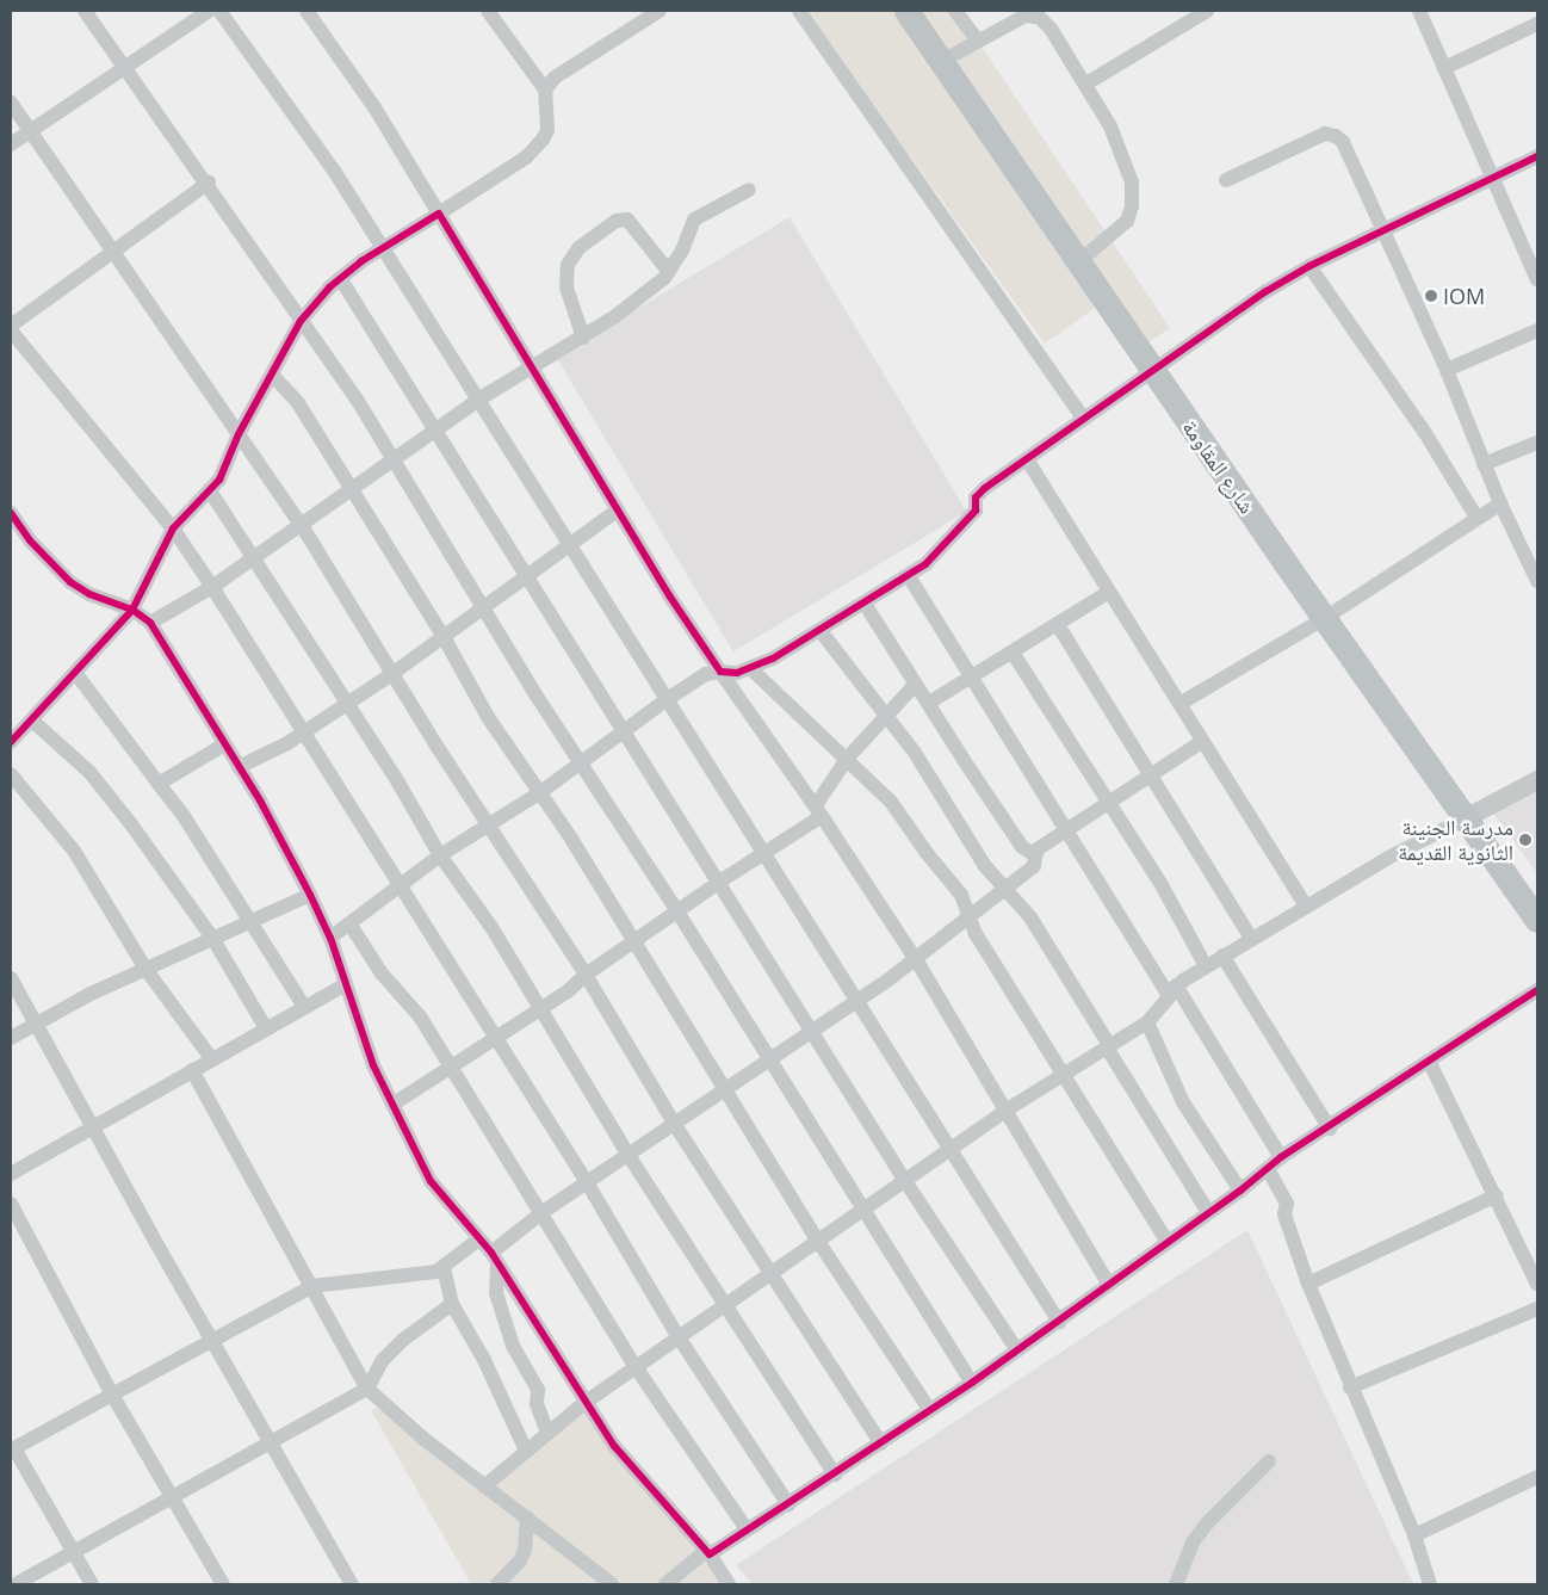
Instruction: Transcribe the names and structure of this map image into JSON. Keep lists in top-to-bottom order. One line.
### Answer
{"streets":{"highway":["شارع المقاومة"]},"places":["IOM","مدرسة الجنينة الثانوية القديمة"]}
